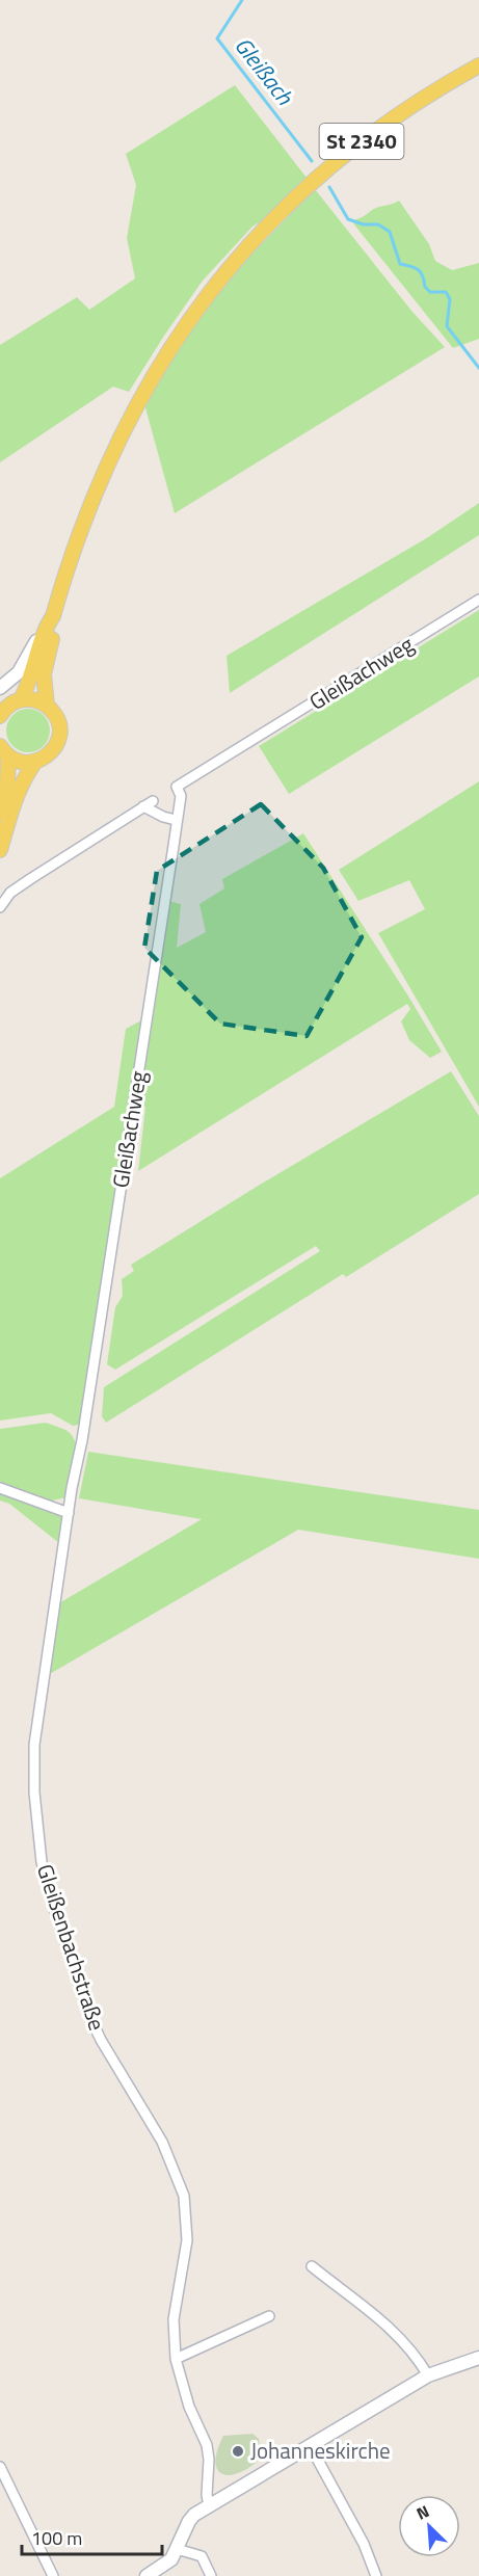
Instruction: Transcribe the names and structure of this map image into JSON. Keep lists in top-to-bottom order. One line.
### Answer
{"streets":{"main road":["St 2340"],"street":["Gleißachweg","Gleißenbachstraße"]},"crossings":[["Gleißachweg","Gleißenbachstraße"]],"water":["Gleißach"],"places":["Johanneskirche"],"scale_bar":"100 m","north":"top left"}
